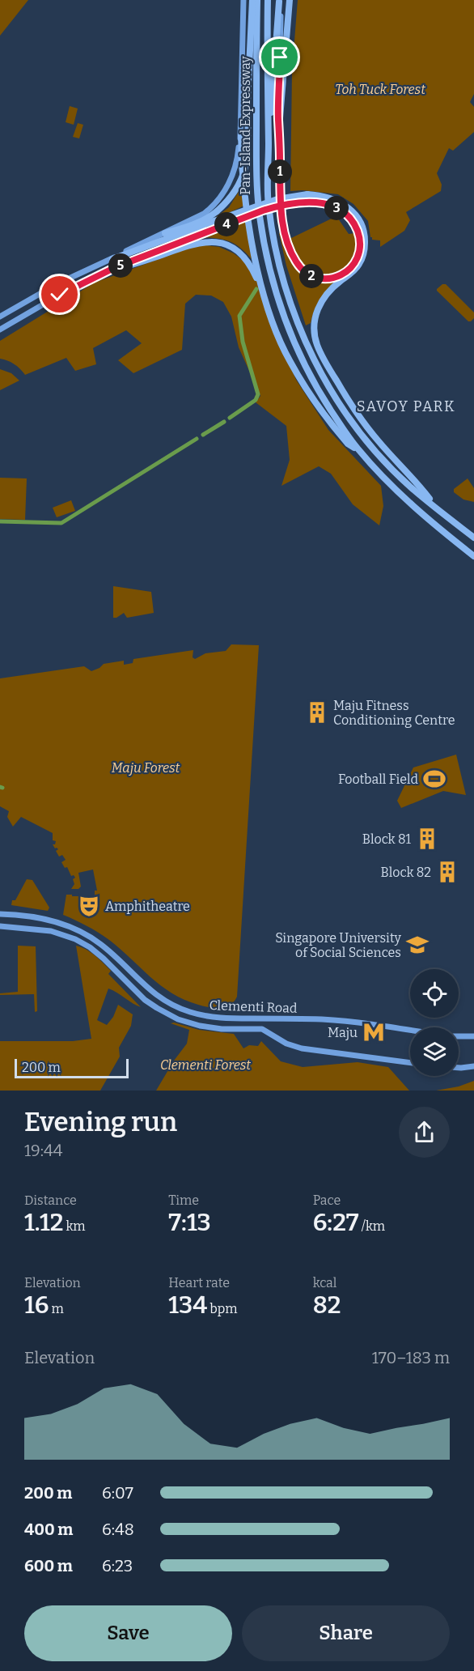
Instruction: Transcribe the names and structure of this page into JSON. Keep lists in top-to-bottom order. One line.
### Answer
{"streets":{"highway":["Pan-Island Expressway"],"main road":["Clementi Road"]},"districts":["SAVOY PARK"],"parks":["Toh Tuck Forest","Maju Forest","Clementi Forest"],"places":{"building":["Maju Fitness Conditioning Centre","Block 81","Block 82"],"sports":["Football Field"],"theatre":["Amphitheatre"],"school or university":["Singapore University of Social Sciences"],"metro station":["Maju"]},"scale_bar":"200 m","page":{"pins":["1","3","4","5","2"],"scale":"200 m","heading":["Evening run","19:44"],"stats":[["Distance","1.12 km"],["Time","7:13"],["Pace","6:27 /km"],["Elevation","16 m"],["Heart rate","134 bpm"],["kcal","82"]],"chart":["Elevation","170–183 m"],"list":[{"name":"200 m","note":"6:07"},{"name":"400 m","note":"6:48"},{"name":"600 m","note":"6:23"}],"buttons":["Save","Share"]}}
